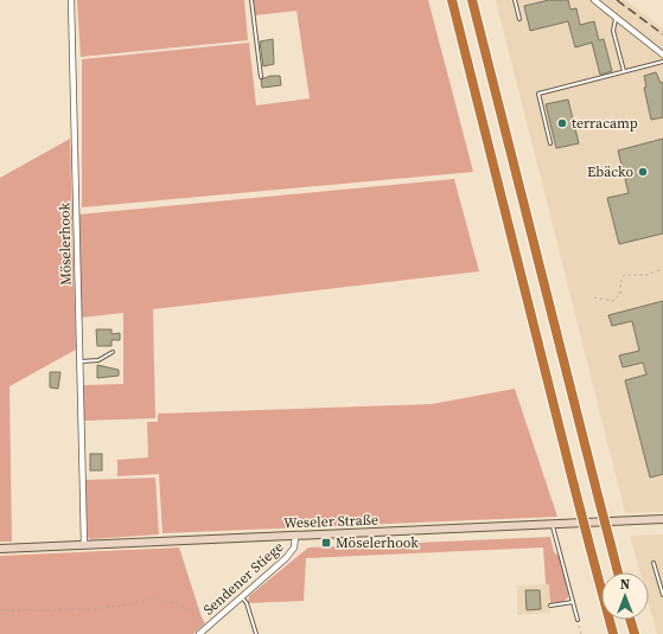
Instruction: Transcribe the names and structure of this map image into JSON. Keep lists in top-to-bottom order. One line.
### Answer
{"streets":{"main road":["Weseler Straße"],"street":["Möselerhook","Sendener Stiege"]},"crossings":[["Möselerhook","Weseler Straße"],["Weseler Straße","Sendener Stiege"]],"places":{"other":["terracamp","Ebäcko"],"transit":["Möselerhook"]},"north":"top"}
